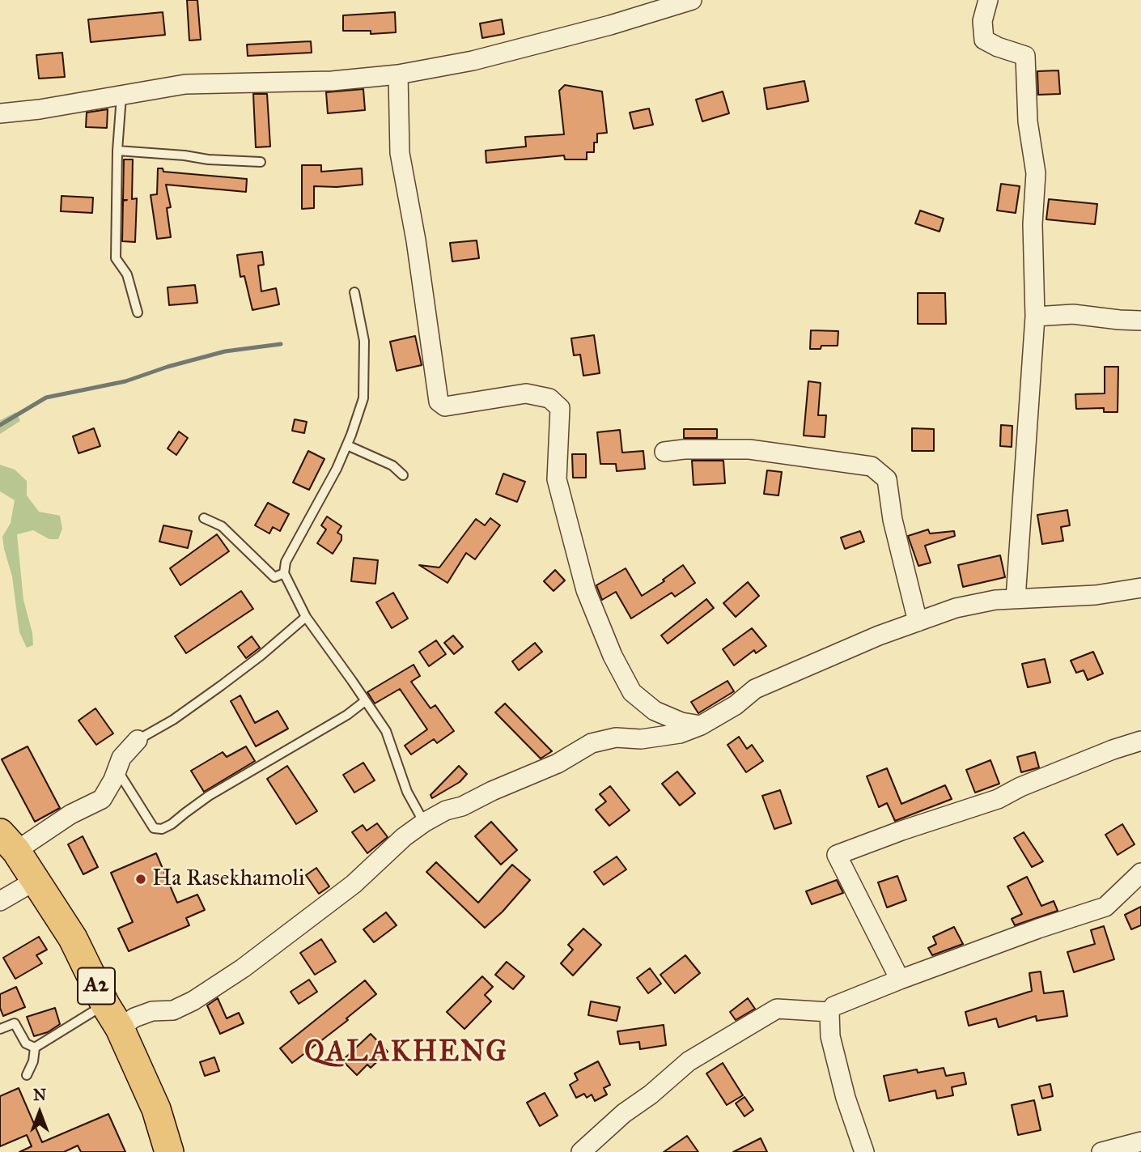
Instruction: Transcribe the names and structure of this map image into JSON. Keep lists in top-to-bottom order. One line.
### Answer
{"streets":{"main road":["A2"]},"districts":["QALAKHENG"],"places":["Ha Rasekhamoli"],"north":"top"}
